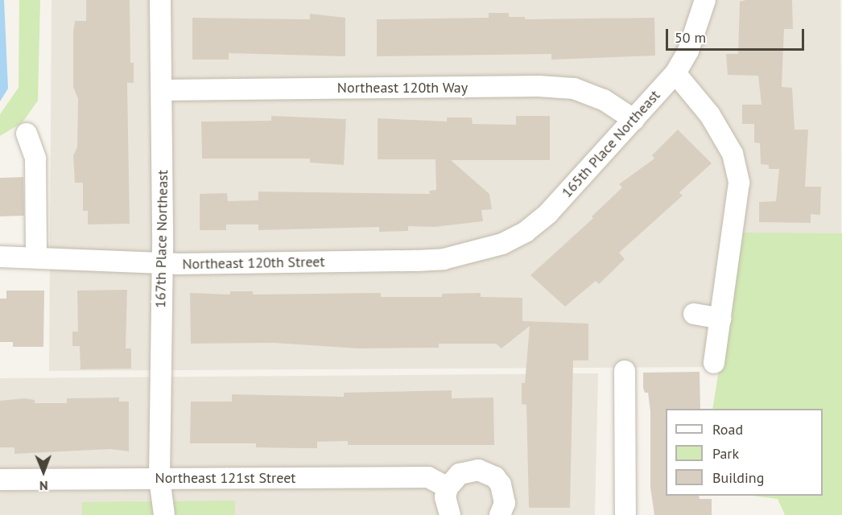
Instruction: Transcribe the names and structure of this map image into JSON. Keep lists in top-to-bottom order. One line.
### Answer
{"streets":{"street":["Northeast 120th Way","165th Place Northeast","167th Place Northeast","Northeast 120th Street","Northeast 121st Street"]},"crossings":[["Northeast 120th Way","165th Place Northeast"],["Northeast 120th Way","167th Place Northeast"],["165th Place Northeast","Northeast 120th Street"],["167th Place Northeast","Northeast 120th Street"],["167th Place Northeast","Northeast 121st Street"]],"legend":["Road","Park","Building"],"scale_bar":"50 m","north":"bottom"}
